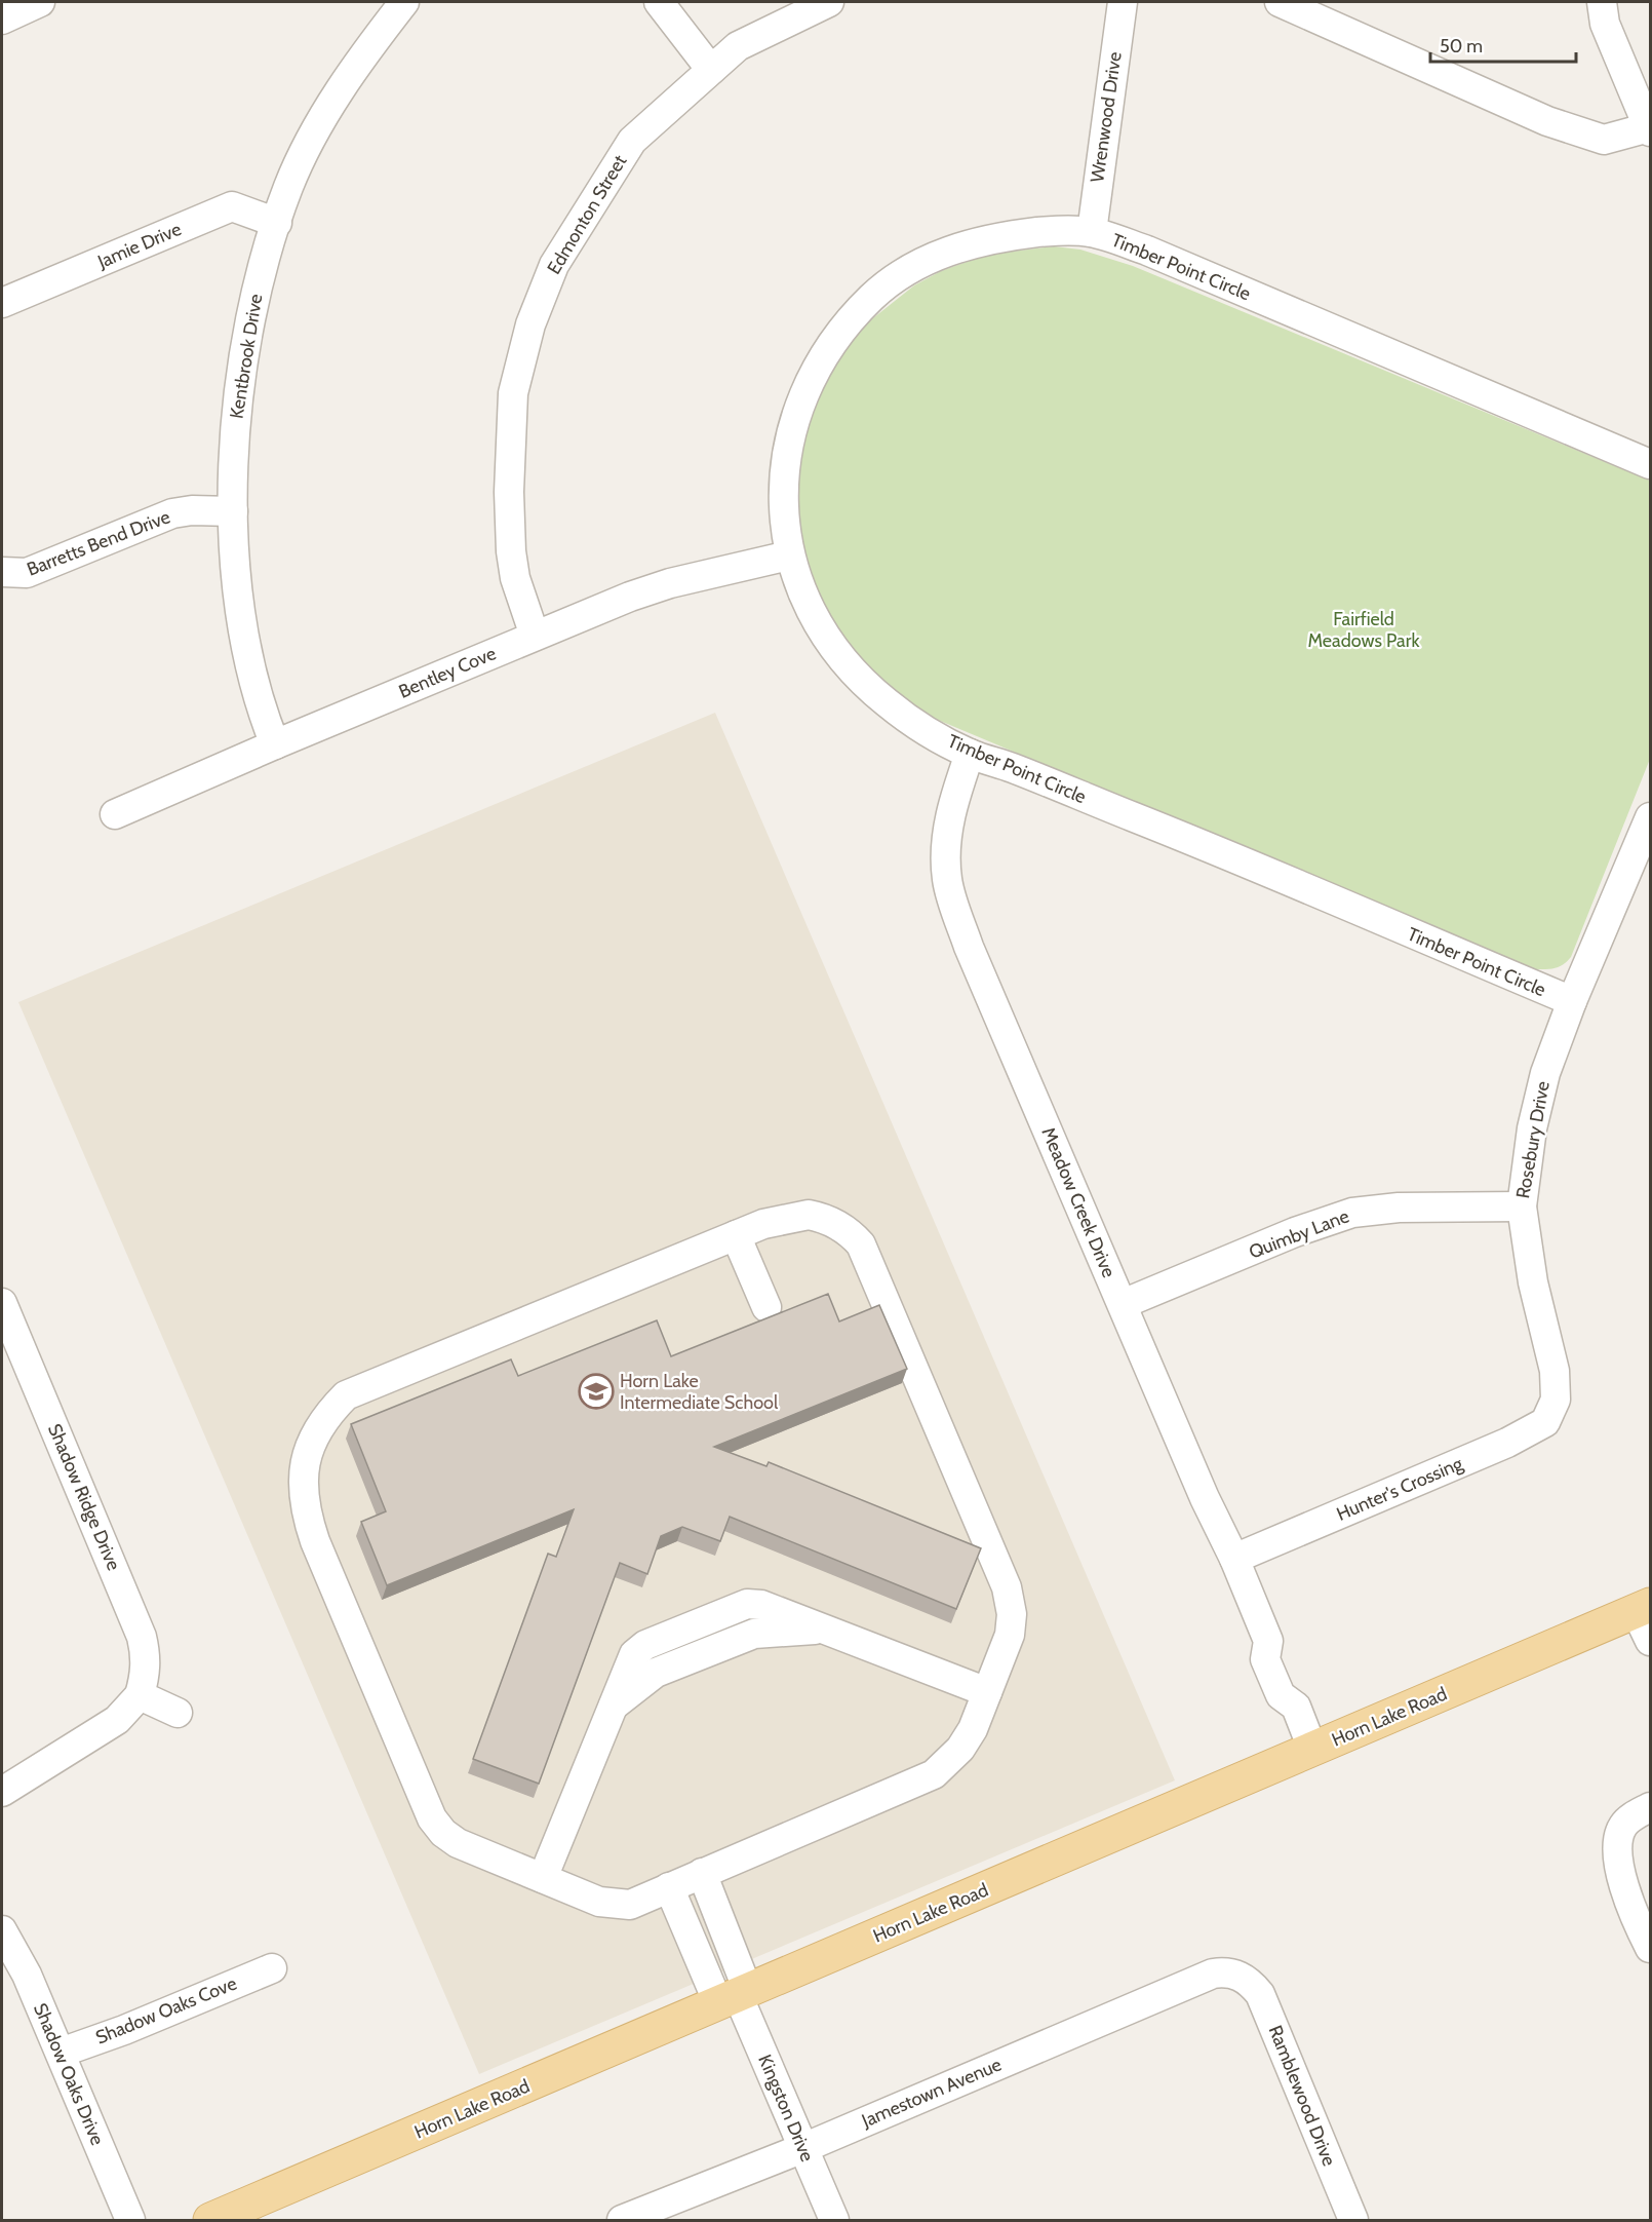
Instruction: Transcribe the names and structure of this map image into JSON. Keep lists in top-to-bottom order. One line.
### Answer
{"streets":{"main road":["Horn Lake Road"],"street":["Wrenwood Drive","Edmonton Street","Jamie Drive","Timber Point Circle","Kentbrook Drive","Barretts Bend Drive","Bentley Cove","Rosebury Drive","Meadow Creek Drive","Quimby Lane","Hunter's Crossing","Shadow Ridge Drive","Shadow Oaks Cove","Shadow Oaks Drive","Jamestown Avenue","Ramblewood Drive","Kingston Drive"]},"crossings":[["Wrenwood Drive","Timber Point Circle"],["Edmonton Street","Bentley Cove"],["Jamie Drive","Kentbrook Drive"],["Timber Point Circle","Bentley Cove"],["Timber Point Circle","Rosebury Drive"],["Timber Point Circle","Meadow Creek Drive"],["Kentbrook Drive","Barretts Bend Drive"],["Kentbrook Drive","Bentley Cove"],["Rosebury Drive","Quimby Lane"],["Rosebury Drive","Hunter's Crossing"],["Meadow Creek Drive","Quimby Lane"],["Meadow Creek Drive","Hunter's Crossing"],["Meadow Creek Drive","Horn Lake Road"],["Horn Lake Road","Kingston Drive"],["Shadow Oaks Cove","Shadow Oaks Drive"],["Jamestown Avenue","Ramblewood Drive"],["Jamestown Avenue","Kingston Drive"]],"parks":["Fairfield Meadows Park"],"places":{"school or university":["Horn Lake Intermediate School"]},"scale_bar":"50 m"}
